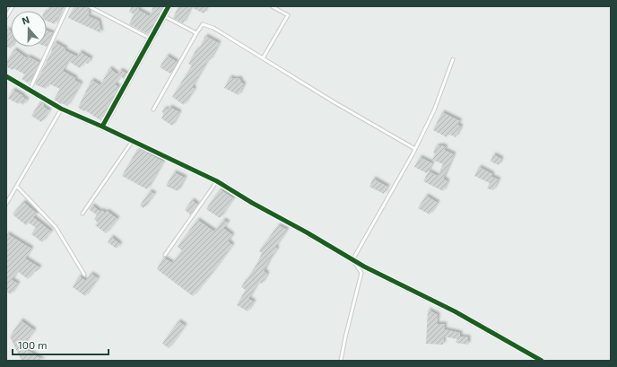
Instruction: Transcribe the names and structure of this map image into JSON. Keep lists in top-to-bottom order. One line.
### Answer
{"scale_bar":"100 m","north":"top"}
